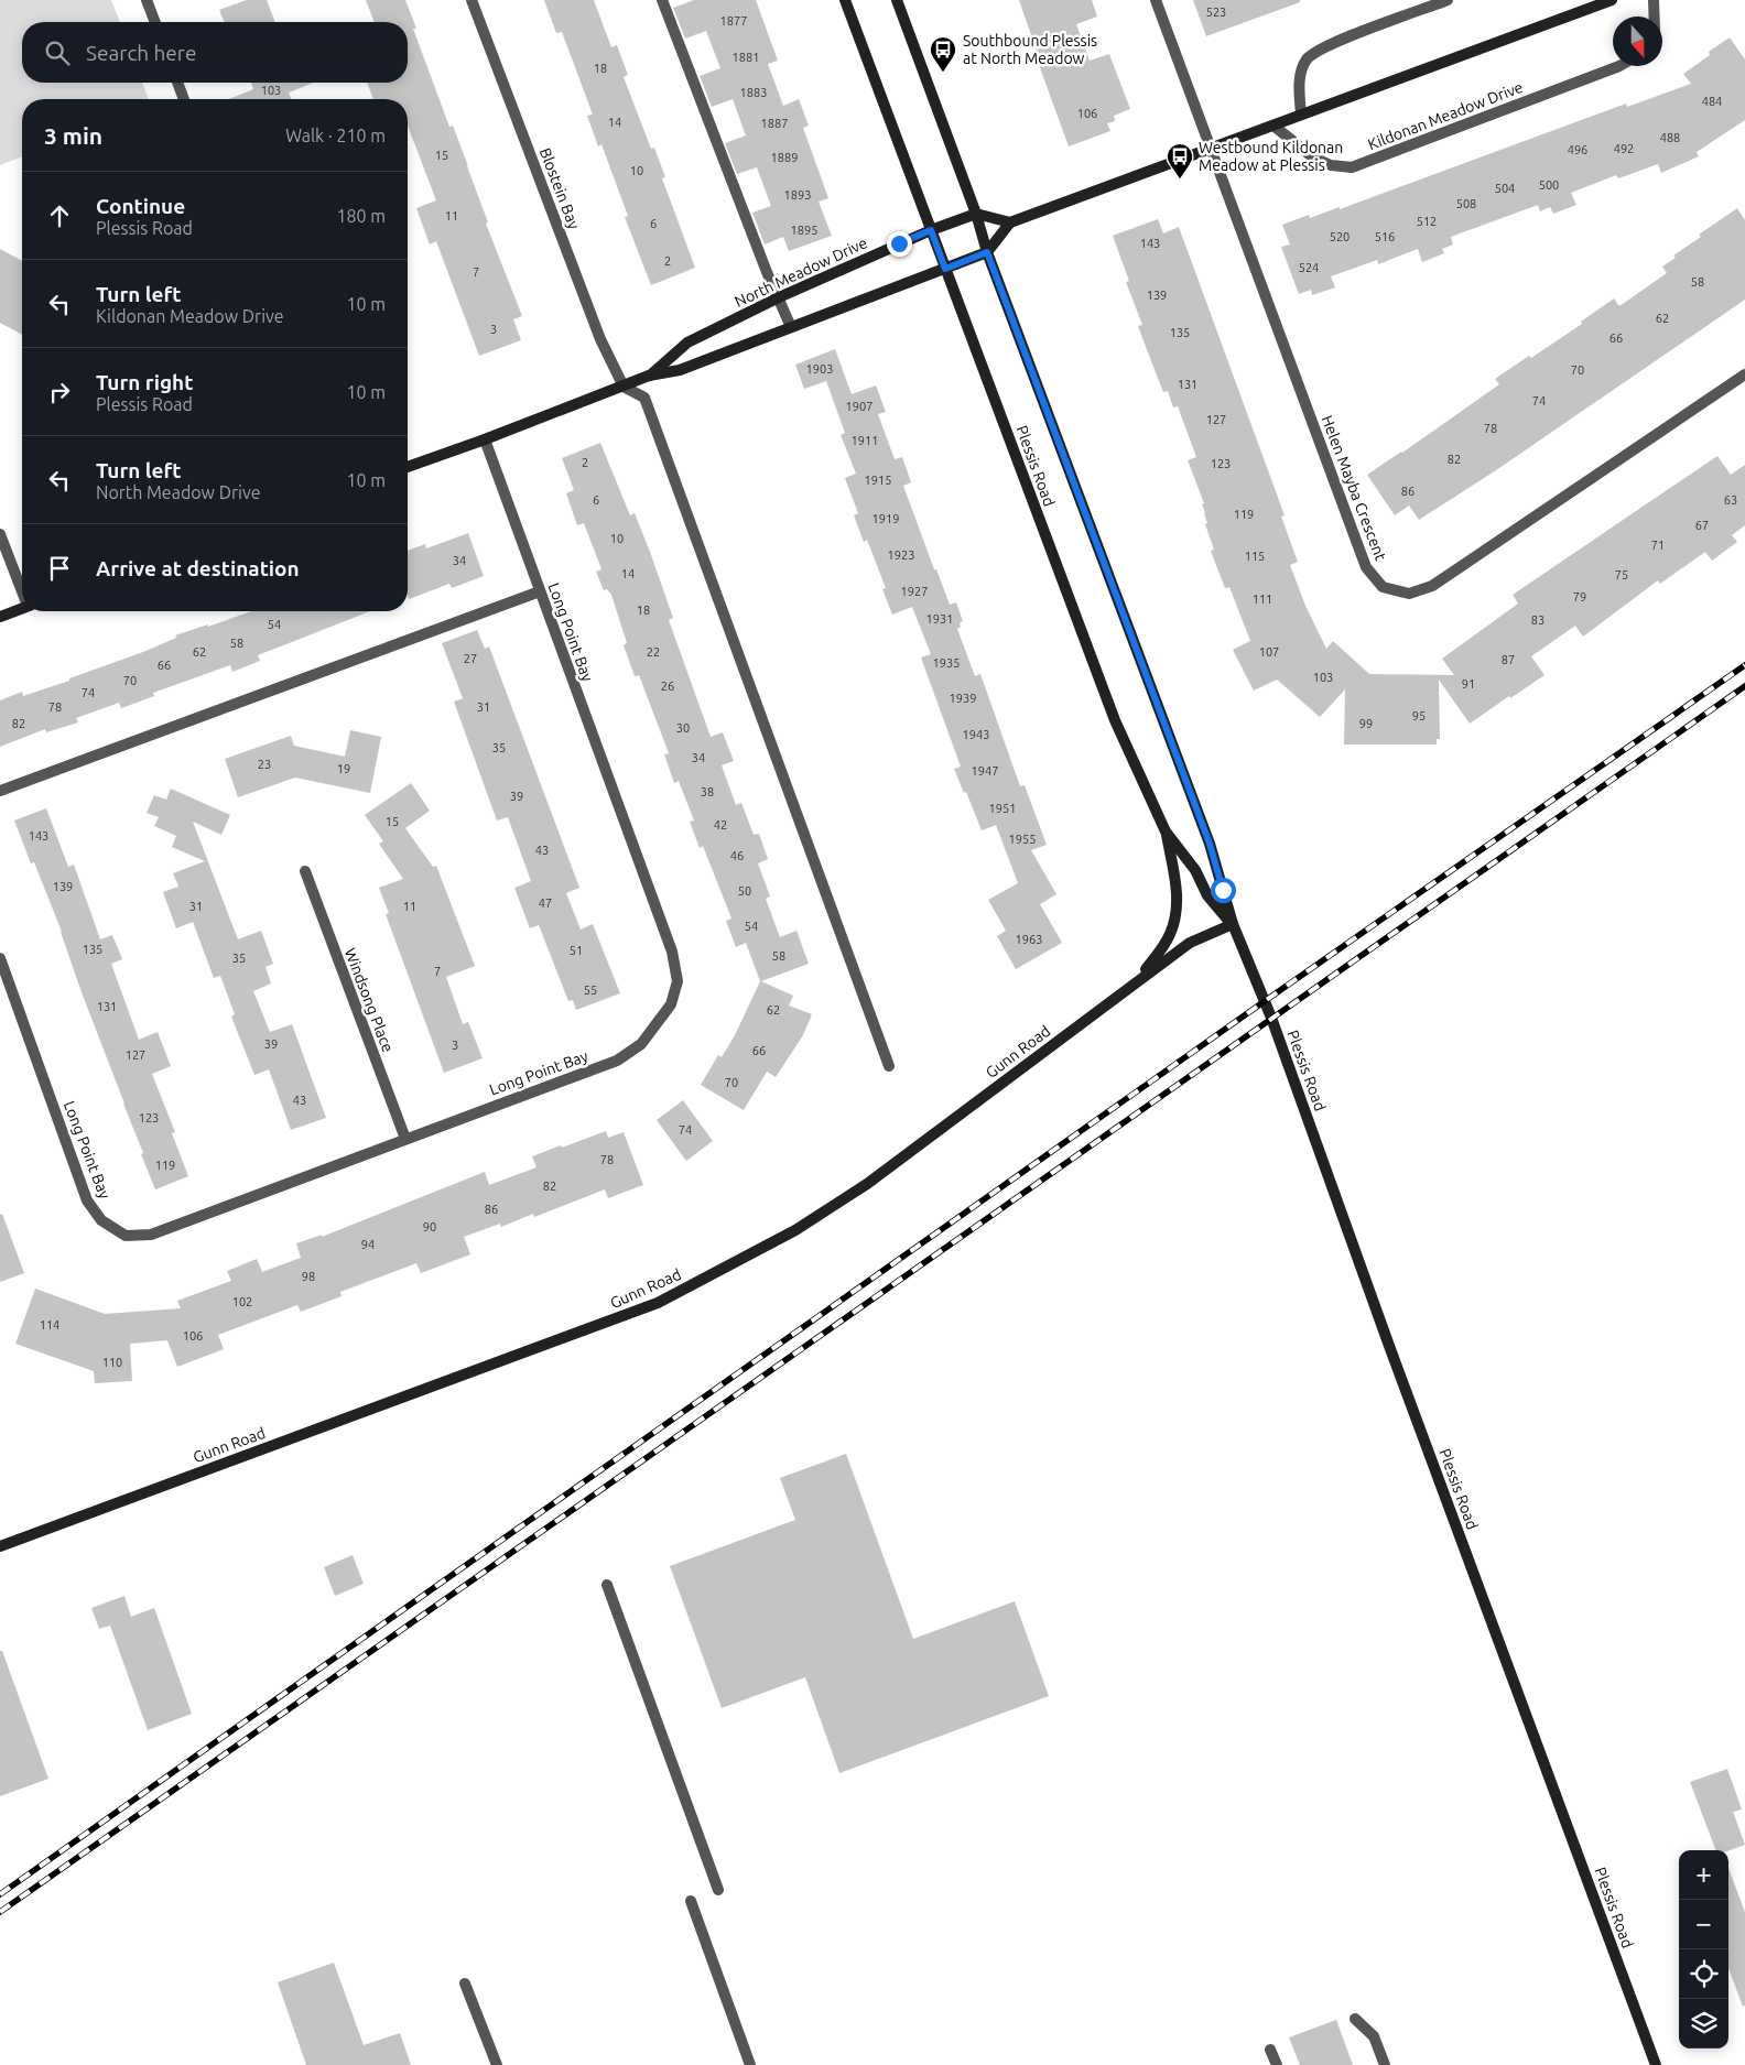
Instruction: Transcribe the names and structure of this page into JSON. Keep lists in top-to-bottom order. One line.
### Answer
{"streets":{"main road":["North Meadow Drive","Plessis Road","Gunn Road"],"street":["Kildonan Meadow Drive","Blostein Bay","Helen Mayba Crescent","Long Point Bay","Windsong Place"]},"crossings":[["Blostein Bay","North Meadow Drive"],["North Meadow Drive","Plessis Road"],["North Meadow Drive","Long Point Bay"],["Plessis Road","Gunn Road"],["Long Point Bay","Windsong Place"]],"places":{"bus stop":["Southbound Plessis at North Meadow","Westbound Kildonan Meadow at Plessis"]},"house_numbers":["523","1877","1881","18","103","1883","484","106","14","1887","488","492","496","15","1889","10","500","504","1893","508","11","512","6","1895","520","516","143","2","524","7","58","139","62","3","135","66","1903","70","131","74","1907","127","78","1911","82","2","123","1915","86","6","63","119","1919","67","10","71","1923","115","34","14","75","1927","79","111","18","1931","83","54","58","62","22","107","27","87","1935","66","103","70","91","26","74","1939","78","31","95","82","99","30","1943","35","34","23","19","1947","38","39","1951","15","42","143","1955","43","46","139","50","47","31","11","54","1963","135","51","58","35","7","55","131","62","39","3","66","127","70","43","123","74","78","119","82","86","90","94","98","102","114","106","110"],"north":"bottom","page":{"search":"Search here","heading":["3 min","Walk · 210 m"],"list":[["Continue","Plessis Road","180 m"],["Turn left","Kildonan Meadow Drive","10 m"],["Turn right","Plessis Road","10 m"],["Turn left","North Meadow Drive","10 m"],"Arrive at destination"],"map_buttons":["+","−"]}}
